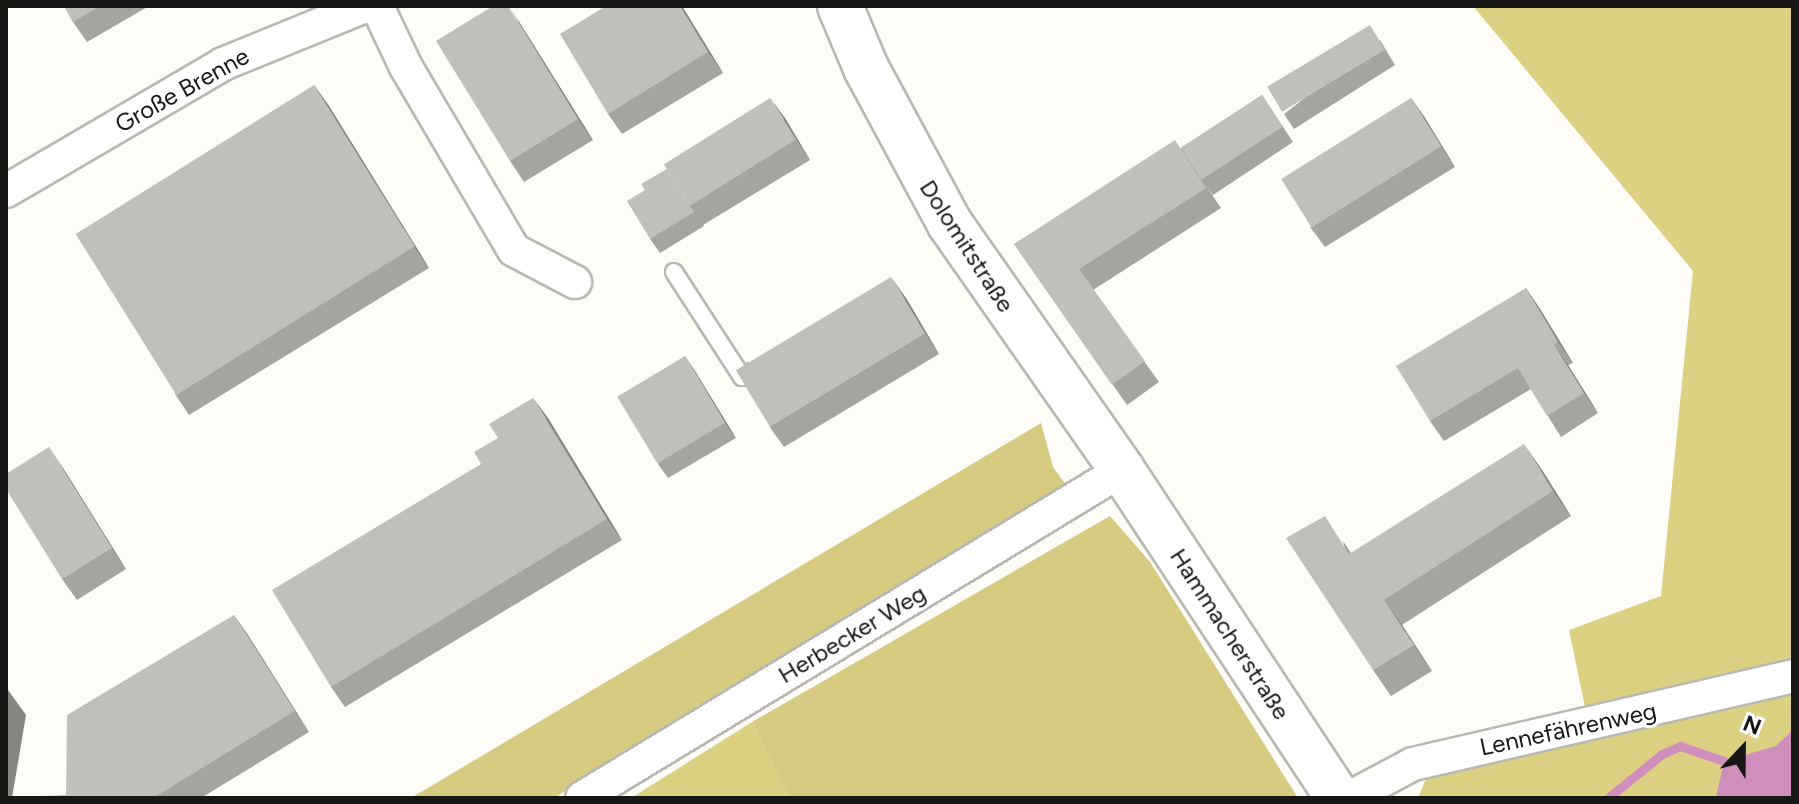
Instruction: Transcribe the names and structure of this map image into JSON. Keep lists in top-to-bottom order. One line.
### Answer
{"streets":{"street":["Große Brenne","Dolomitstraße","Herbecker Weg","Hammacherstraße","Lennefährenweg"]},"crossings":[["Dolomitstraße","Herbecker Weg"],["Dolomitstraße","Hammacherstraße"],["Herbecker Weg","Hammacherstraße"]],"north":"top"}
